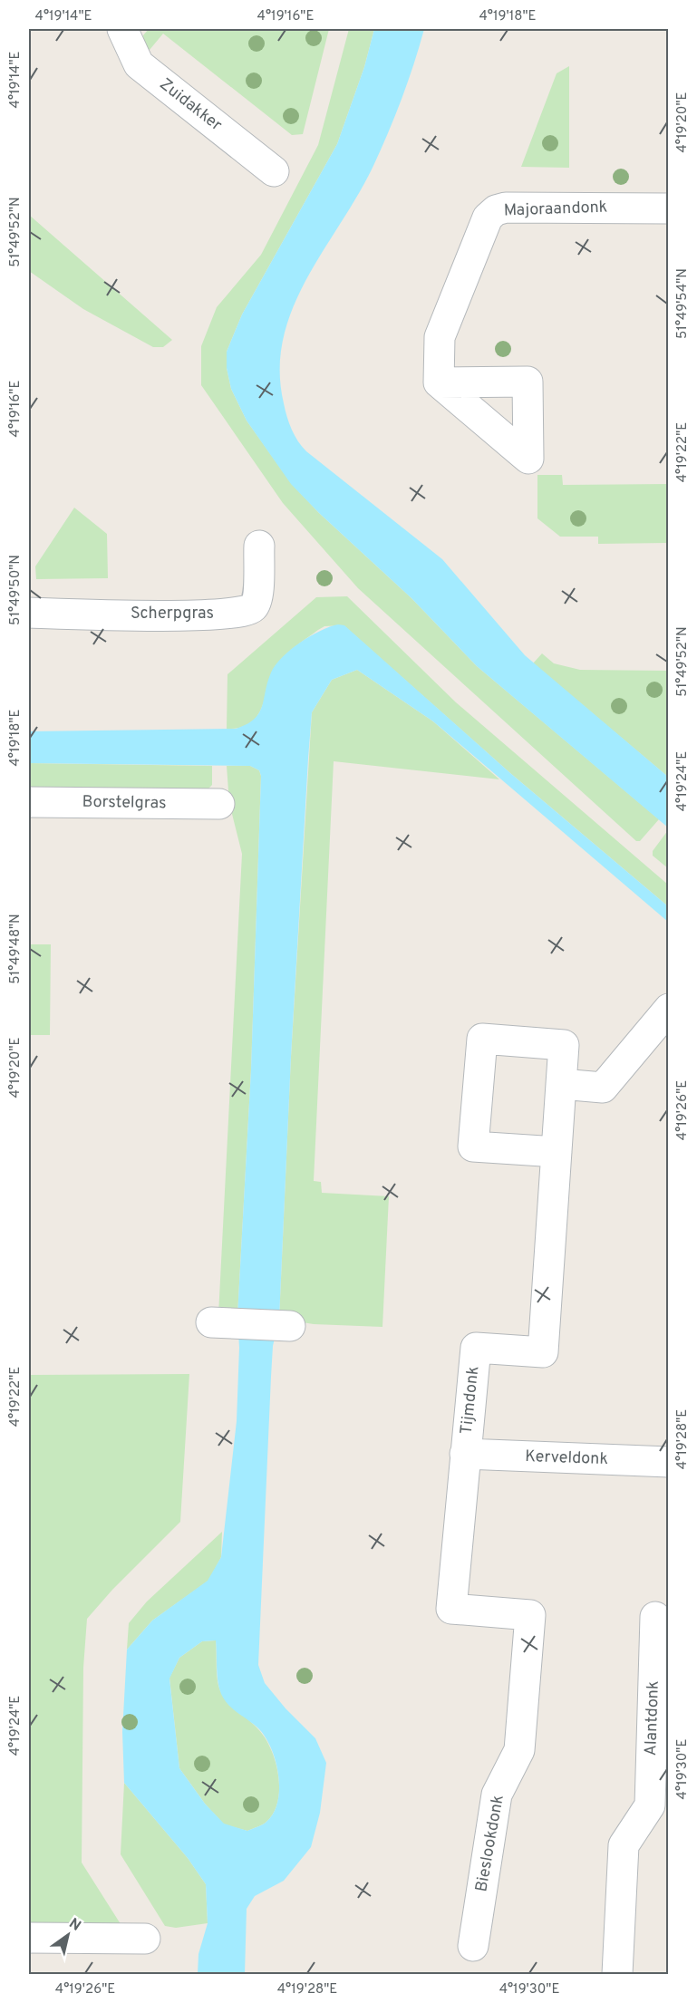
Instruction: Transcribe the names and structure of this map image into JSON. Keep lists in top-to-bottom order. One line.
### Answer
{"streets":{"street":["Zuidakker","Majoraandonk","Scherpgras","Borstelgras","Tijmdonk","Kerveldonk","Alantdonk","Bieslookdonk"]},"crossings":[["Tijmdonk","Kerveldonk"],["Tijmdonk","Bieslookdonk"]],"north":"top right","coordinates":["4°19'14\"E","4°19'16\"E","4°19'18\"E","4°19'20\"E","51°49'52\"N","51°49'54\"N","4°19'22\"E","51°49'50\"N","4°19'24\"E","51°49'48\"N","4°19'26\"E","4°19'28\"E","4°19'30\"E"]}
